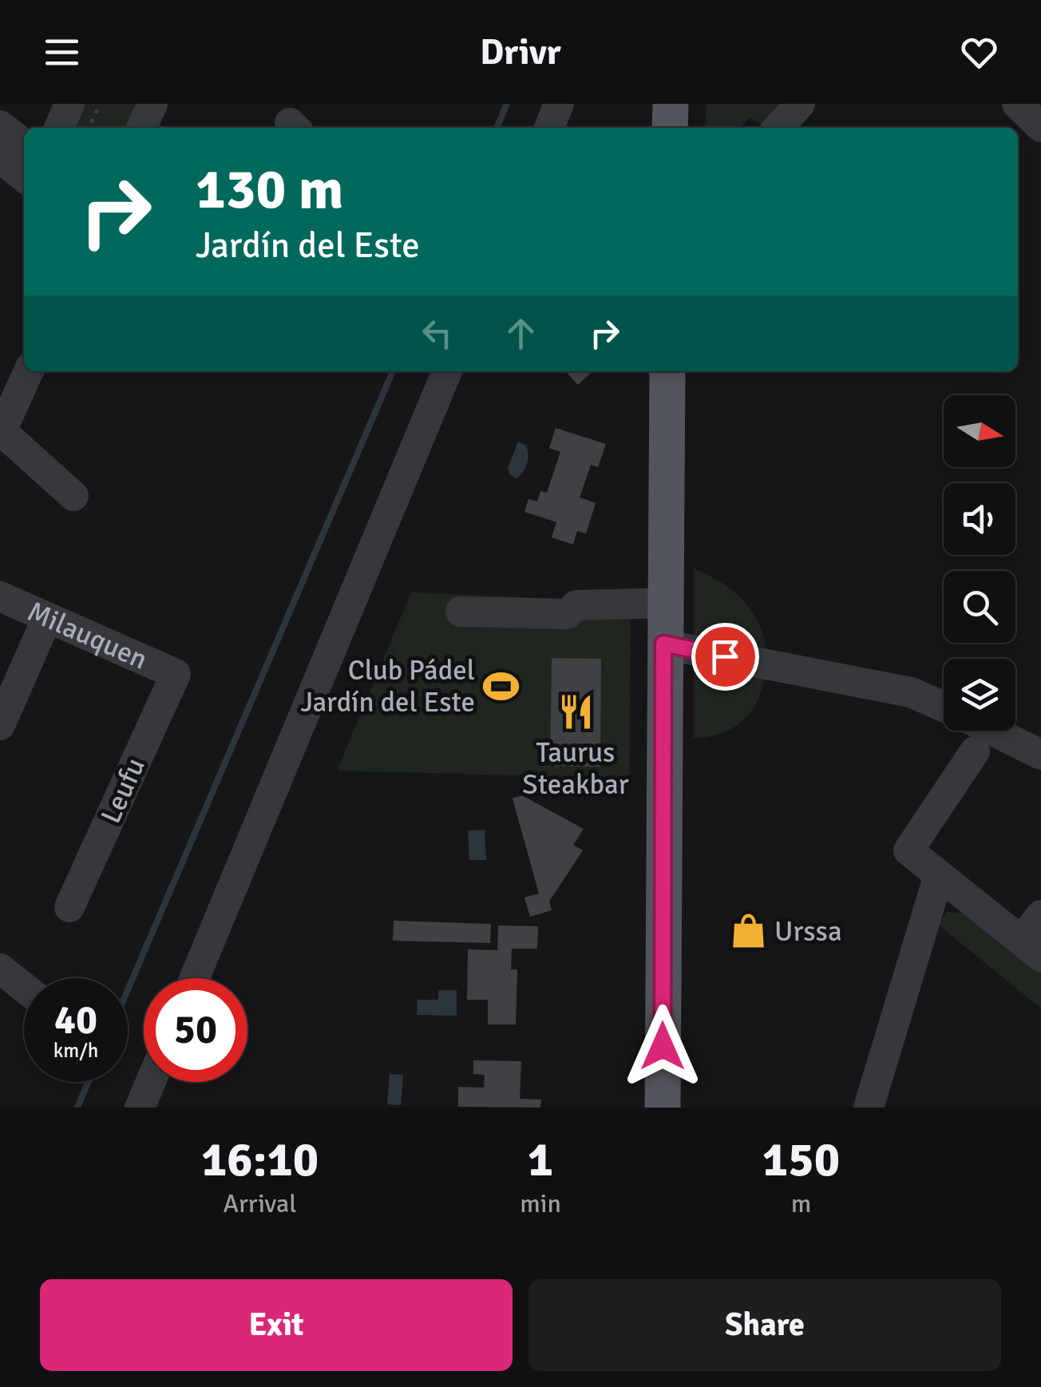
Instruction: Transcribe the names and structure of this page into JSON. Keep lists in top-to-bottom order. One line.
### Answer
{"streets":{"street":["Milauquen","Leufu"]},"crossings":[["Milauquen","Leufu"]],"places":{"sports":["Club Pádel Jardín del Este"],"restaurant":["Taurus Steakbar"],"shop":["Urssa"]},"north":"right","page":{"header":"Drivr","turn":["130 m","Jardín del Este"],"speed":"40 km/h","limit":"50","eta":["16:10","Arrival","1","min","150","m"],"buttons":["Exit","Share"]}}
